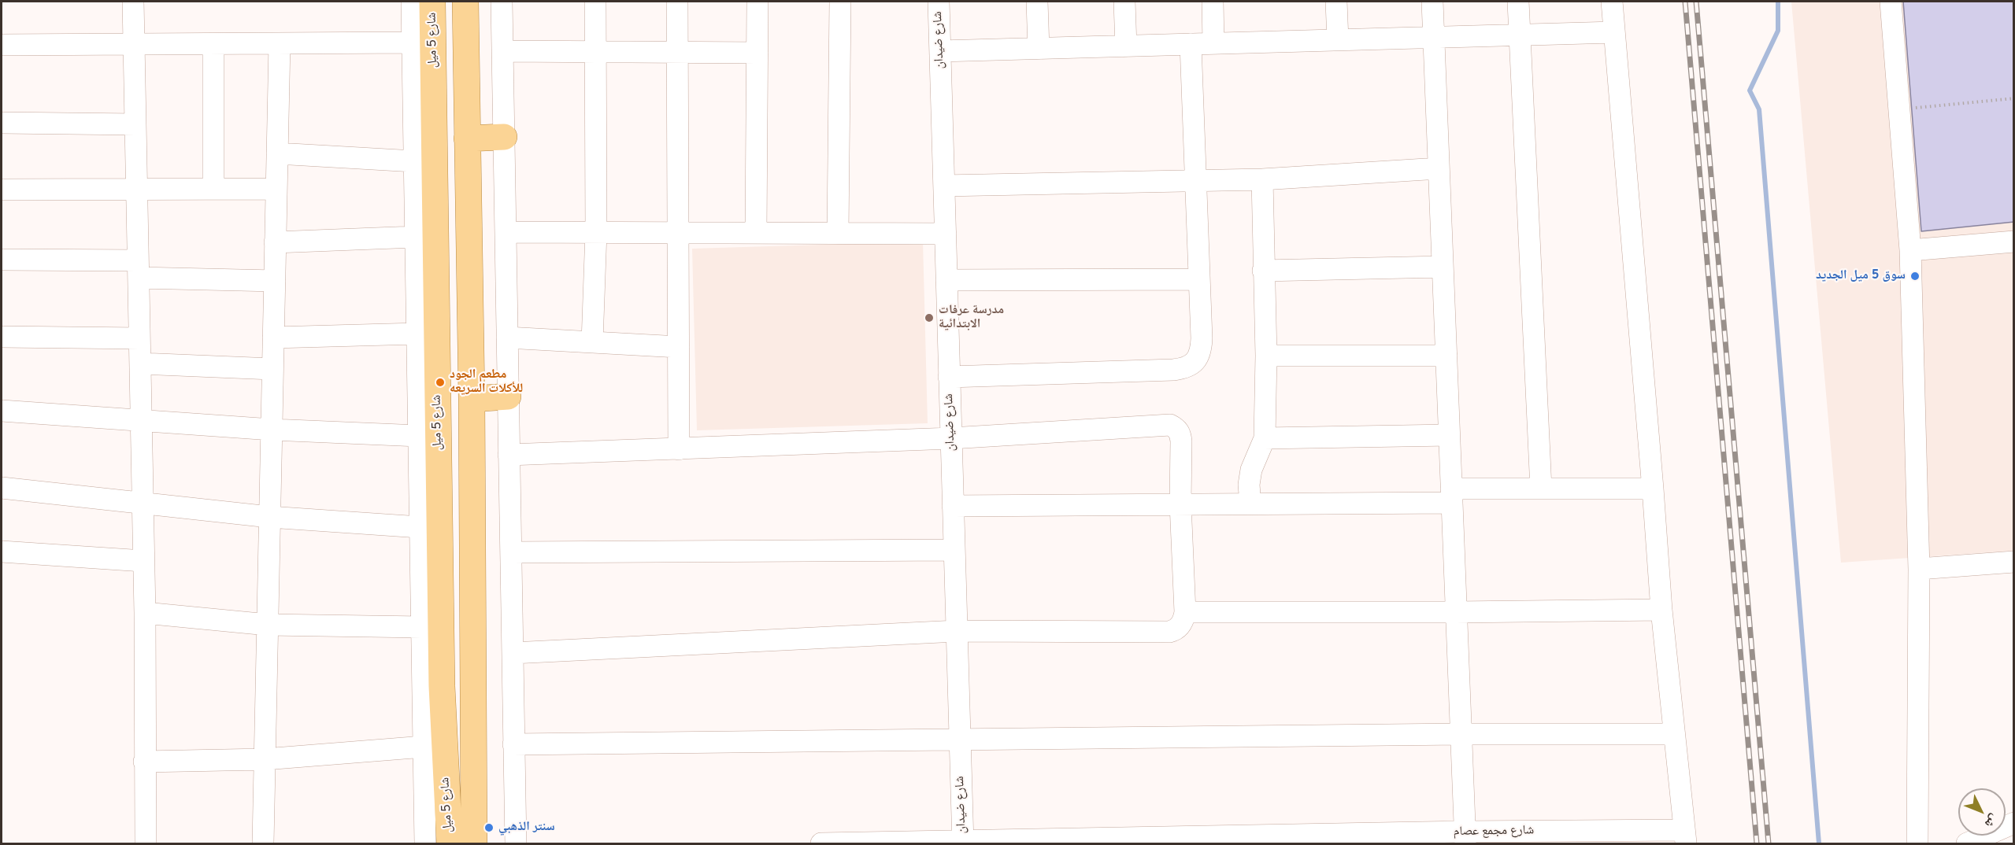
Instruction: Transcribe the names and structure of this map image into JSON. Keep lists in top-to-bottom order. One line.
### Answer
{"streets":{"main road":["شارع 5 ميل"],"street":["شارع ضيدان","شارع مجمع عصام"]},"crossings":[["شارع ضيدان","شارع مجمع عصام"]],"places":["سوق 5 ميل الجديد","مدرسة عرفات الابتدائية","مطعم الجود للأكلات السريعه","سنتر الذهبي"],"north":"bottom right"}
